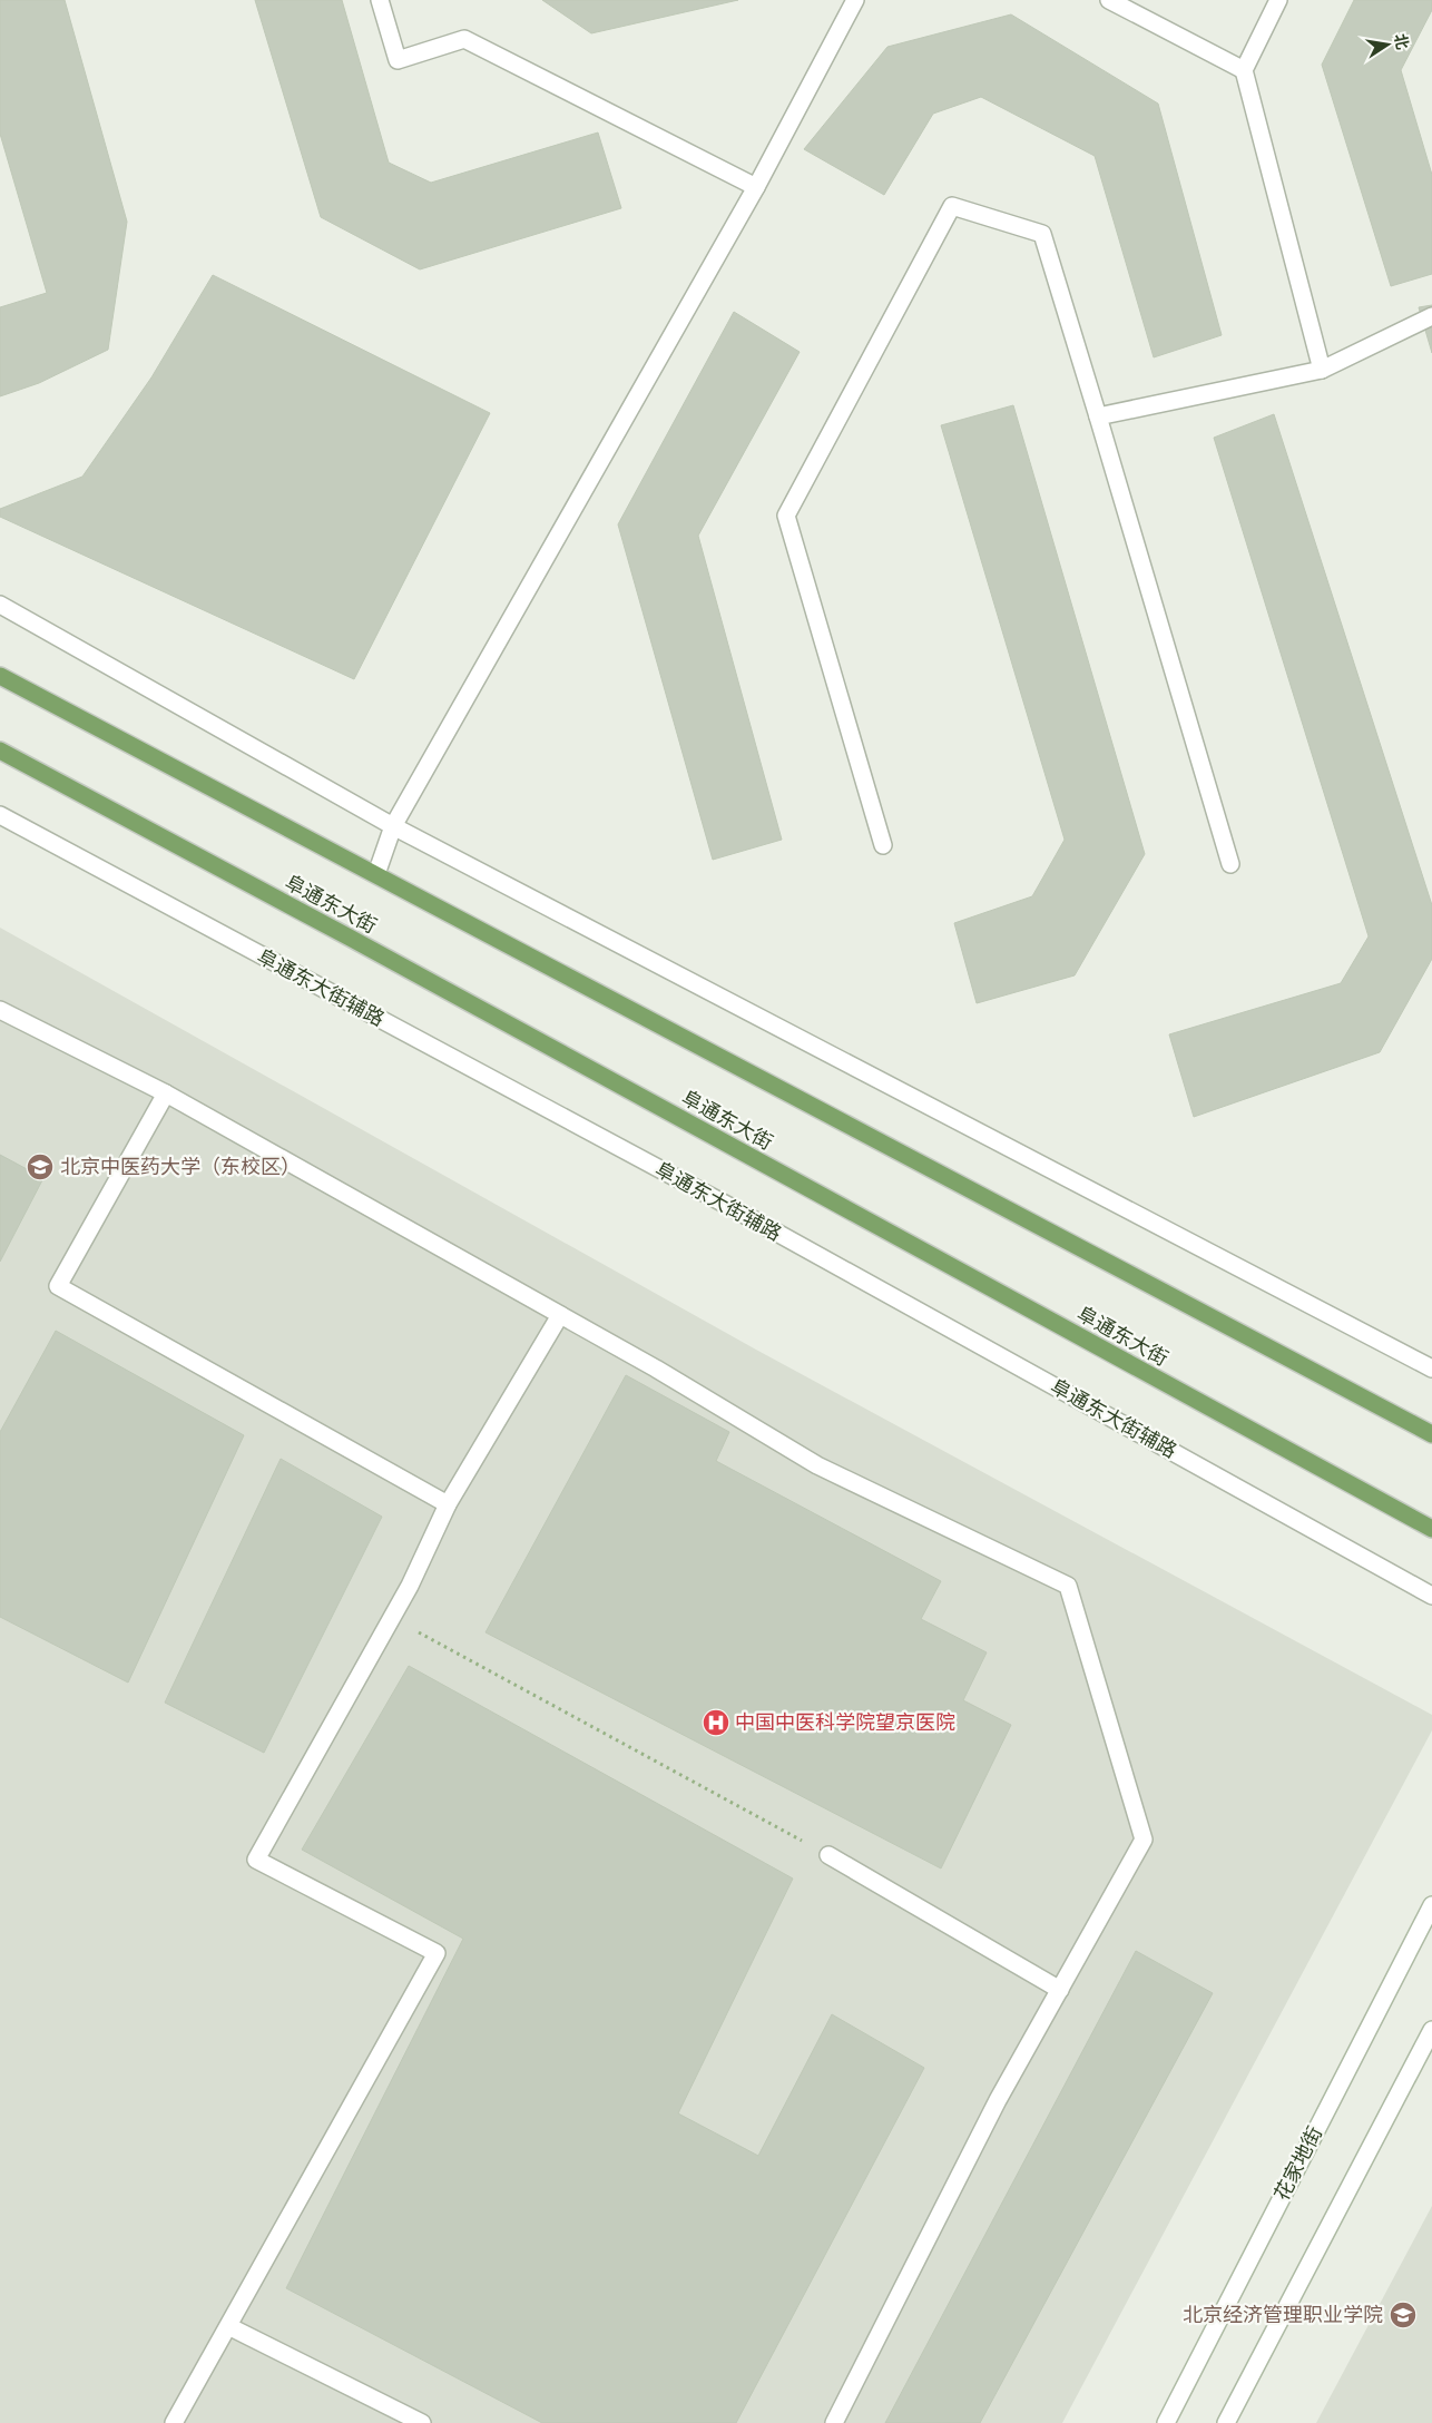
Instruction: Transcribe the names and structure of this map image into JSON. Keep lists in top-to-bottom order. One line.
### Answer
{"streets":{"main road":["阜通东大街"],"street":["阜通东大街辅路","花家地街"]},"places":{"school or university":["北京中医药大学（东校区）","北京经济管理职业学院"],"hospital":["中国中医科学院望京医院"]},"north":"right"}
